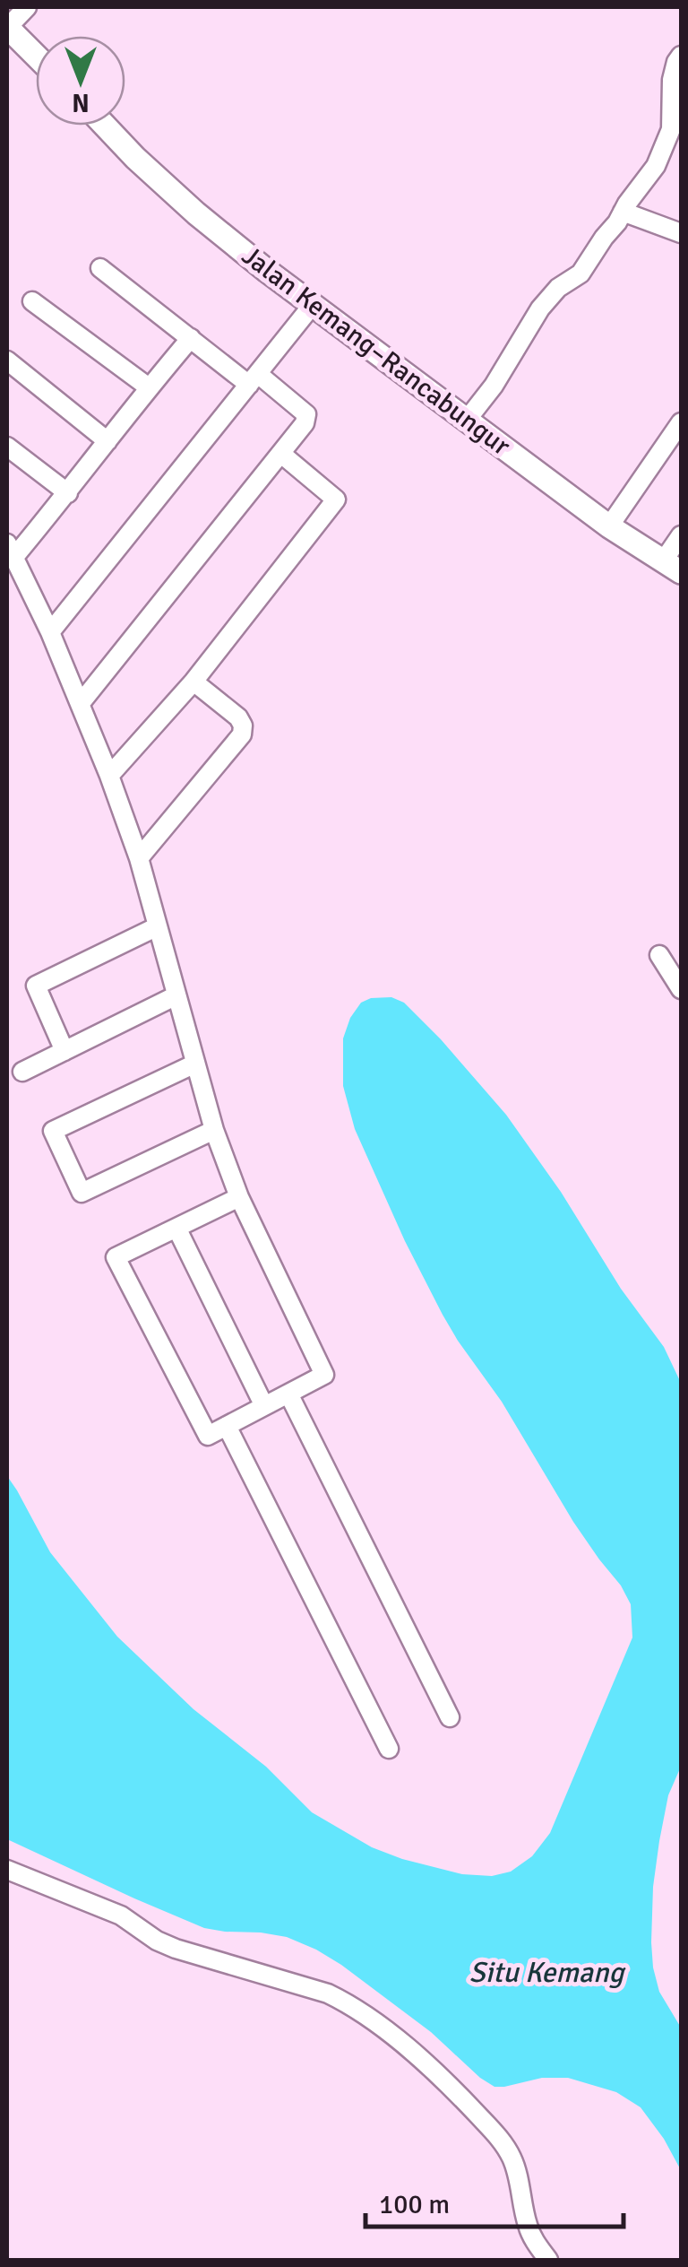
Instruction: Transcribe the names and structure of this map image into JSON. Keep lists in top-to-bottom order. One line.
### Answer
{"streets":{"street":["Jalan Kemang–Rancabungur"]},"water":["Situ Kemang"],"scale_bar":"100 m","north":"bottom"}
